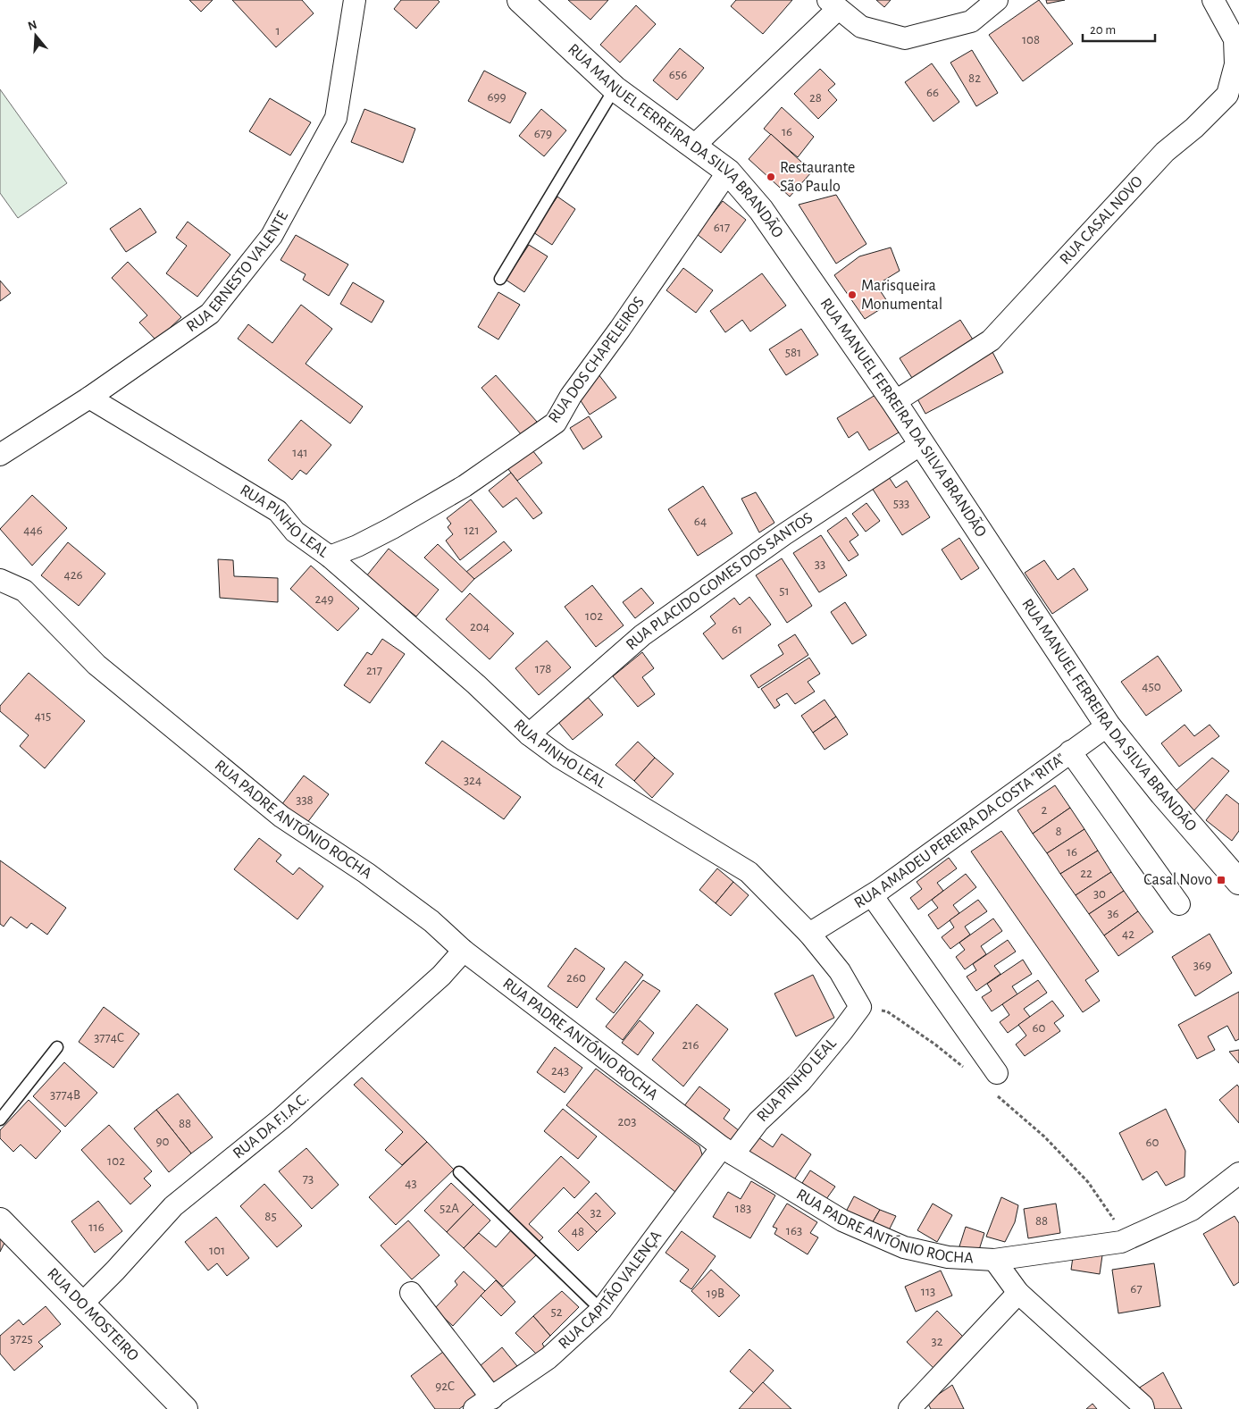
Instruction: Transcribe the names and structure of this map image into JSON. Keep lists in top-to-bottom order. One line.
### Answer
{"streets":{"main road":["RUA MANUEL FERREIRA DA SILVA BRANDÃO","RUA DO MOSTEIRO"],"street":["RUA CASAL NOVO","RUA ERNESTO VALENTE","RUA DOS CHAPELEIROS","RUA PINHO LEAL","RUA PLACIDO GOMES DOS SANTOS","RUA PADRE ANTÓNIO ROCHA","RUA AMADEU PEREIRA DA COSTA \"RITA\"","RUA DA F.I.A.C.","RUA CAPITÃO VALENÇA"]},"crossings":[["RUA MANUEL FERREIRA DA SILVA BRANDÃO","RUA CASAL NOVO"],["RUA MANUEL FERREIRA DA SILVA BRANDÃO","RUA DOS CHAPELEIROS"],["RUA MANUEL FERREIRA DA SILVA BRANDÃO","RUA PLACIDO GOMES DOS SANTOS"],["RUA MANUEL FERREIRA DA SILVA BRANDÃO","RUA AMADEU PEREIRA DA COSTA \"RITA\""],["RUA ERNESTO VALENTE","RUA PINHO LEAL"],["RUA DOS CHAPELEIROS","RUA PINHO LEAL"],["RUA PINHO LEAL","RUA PLACIDO GOMES DOS SANTOS"],["RUA PINHO LEAL","RUA PADRE ANTÓNIO ROCHA"],["RUA PINHO LEAL","RUA AMADEU PEREIRA DA COSTA \"RITA\""],["RUA PINHO LEAL","RUA CAPITÃO VALENÇA"],["RUA PADRE ANTÓNIO ROCHA","RUA DA F.I.A.C."],["RUA PADRE ANTÓNIO ROCHA","RUA CAPITÃO VALENÇA"],["RUA DA F.I.A.C.","RUA DO MOSTEIRO"]],"places":{"other":["Restaurante São Paulo","Marisqueira Monumental"],"transit":["Casal Novo"]},"house_numbers":["1","108","656","82","66","699","28","16","679","617","581","141","533","64","446","121","33","426","51","249","102","204","61","178","217","450","415","324","338","2","8","16","22","30","36","42","369","260","60","3774C","216","243","3774B","203","88","90","60","102","73","43","52A","183","32","85","88","116","163","48","101","67","113","19B","52","3725","32","92C"],"scale_bar":"20 m","north":"top"}
